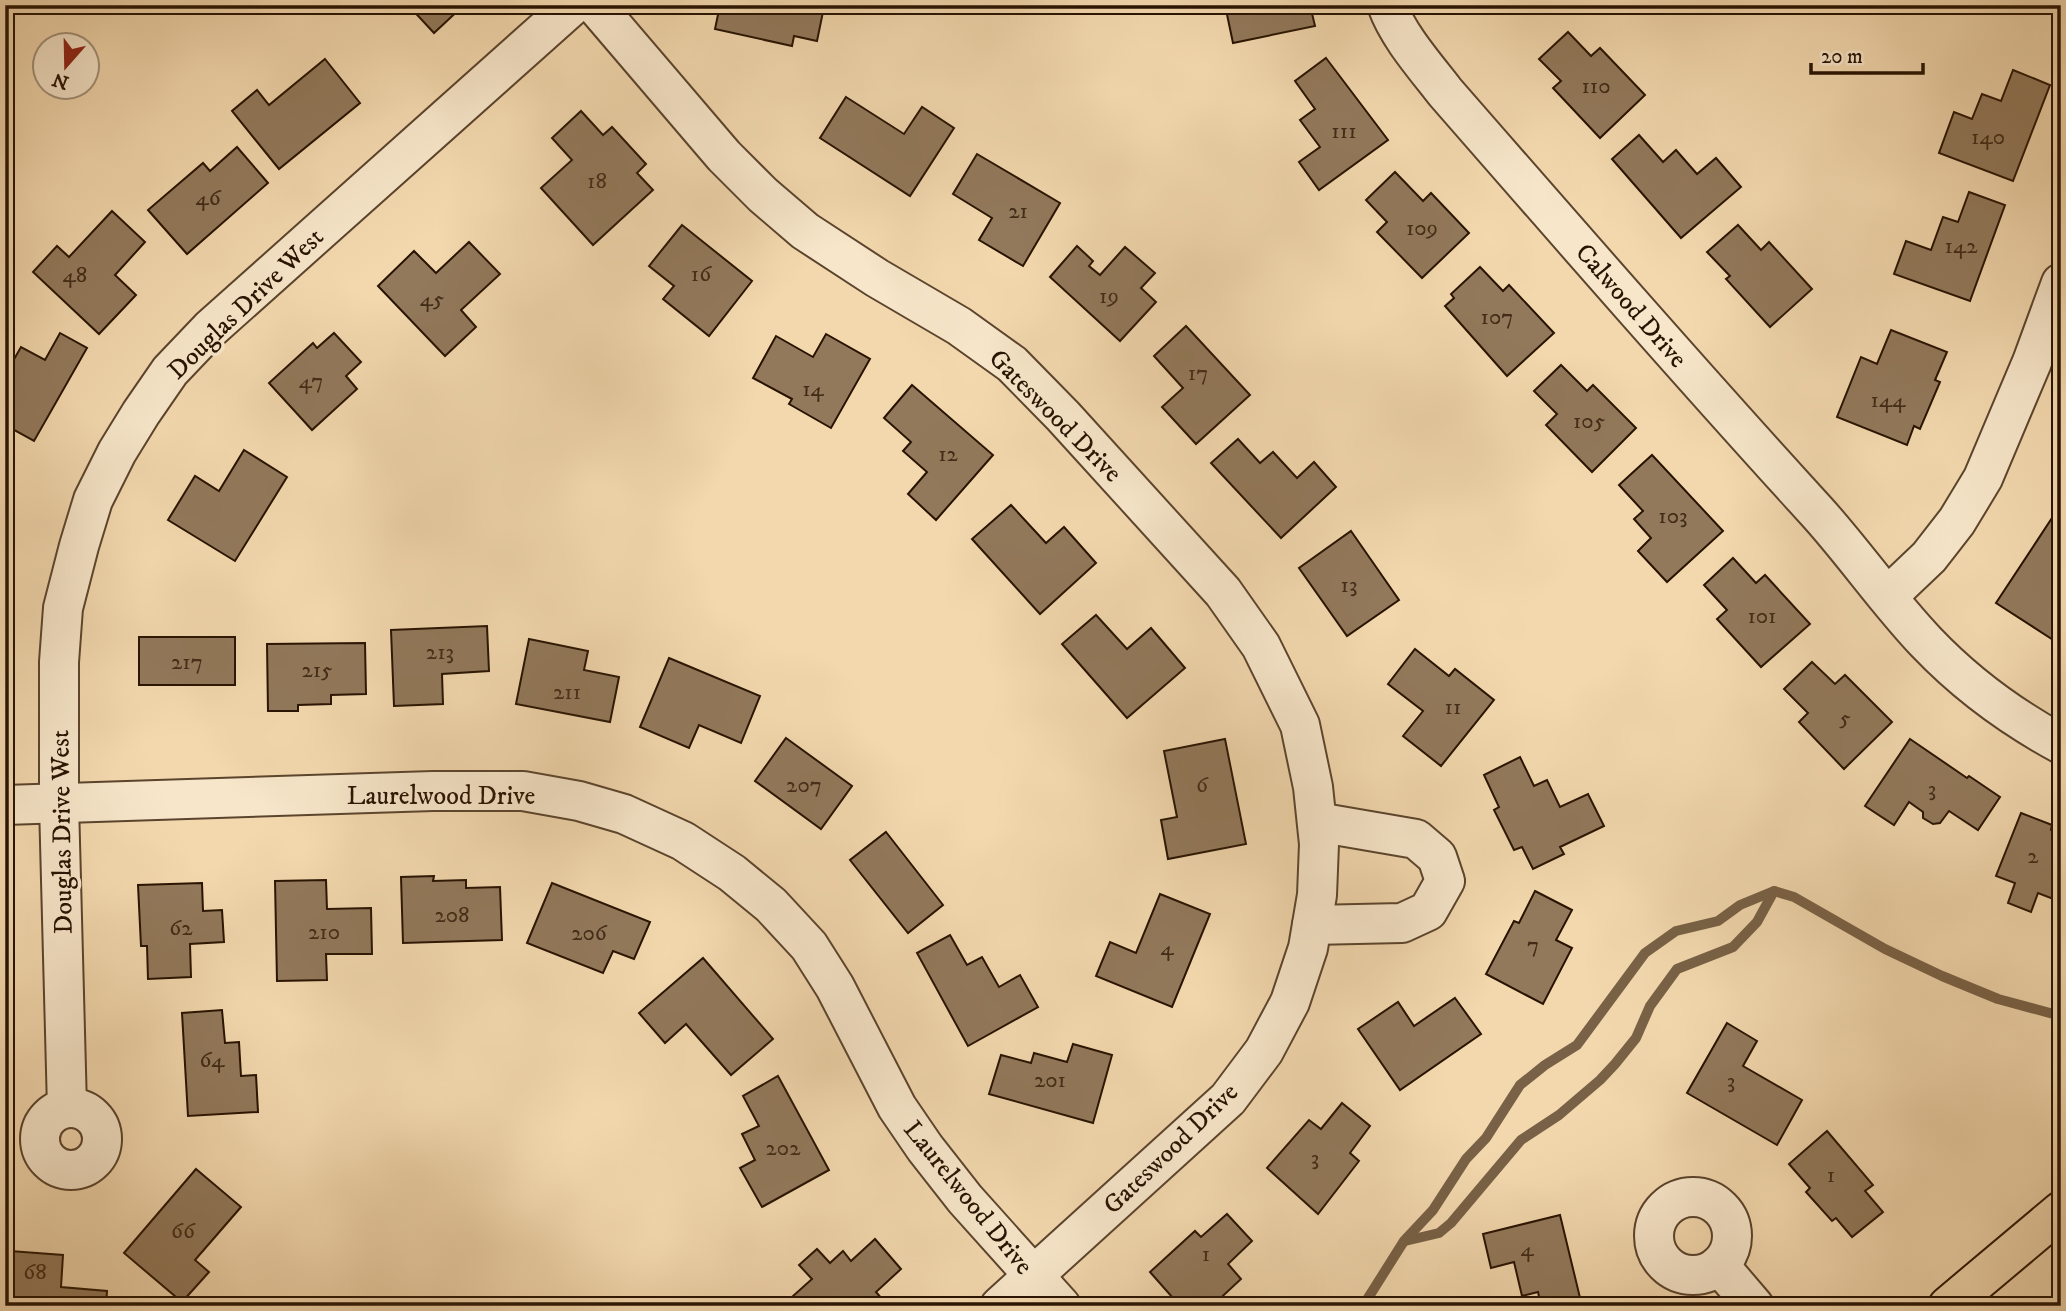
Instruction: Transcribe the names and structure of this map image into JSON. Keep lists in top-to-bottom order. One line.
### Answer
{"streets":{"street":["Douglas Drive West","Calwood Drive","Gateswood Drive","Laurelwood Drive"]},"crossings":[["Douglas Drive West","Laurelwood Drive"],["Gateswood Drive","Laurelwood Drive"]],"house_numbers":["110","111","140","18","46","21","109","142","16","48","19","45","107","17","47","14","144","105","12","103","13","101","213","217","215","211","11","5","207","6","3","2","208","62","210","206","7","4","64","201","3","202","3","1","66","4","1","68"],"scale_bar":"20 m","north":"bottom"}
